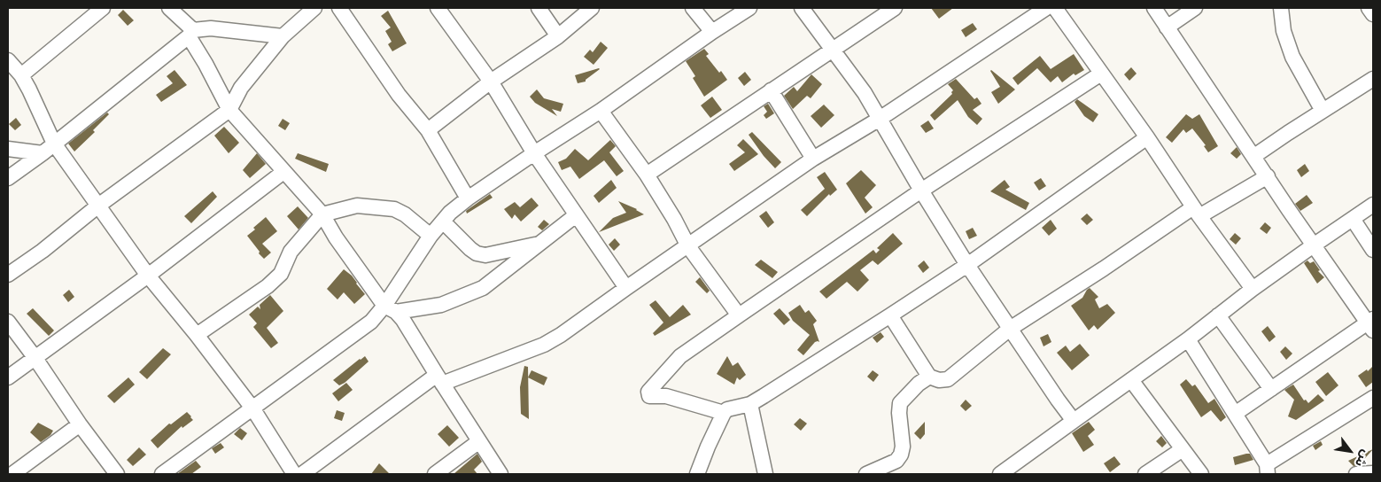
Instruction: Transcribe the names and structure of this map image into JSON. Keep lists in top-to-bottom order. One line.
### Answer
{"north":"bottom right"}
